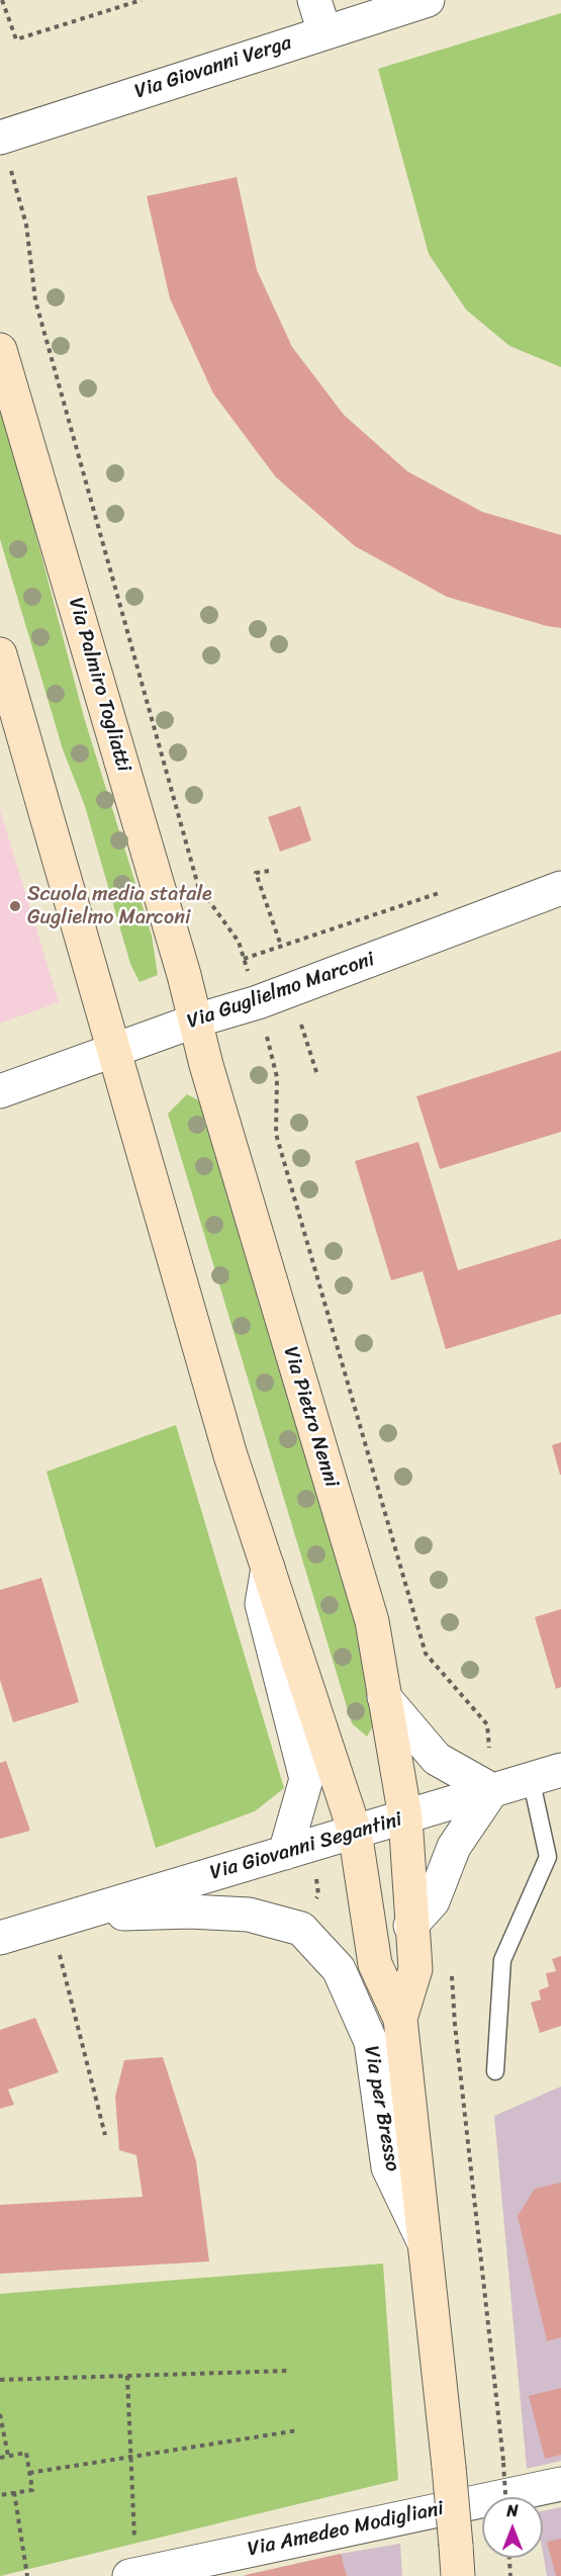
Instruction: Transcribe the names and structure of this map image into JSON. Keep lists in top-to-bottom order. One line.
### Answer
{"streets":{"street":["Via Giovanni Verga","Via Palmiro Togliatti","Via Guglielmo Marconi","Via Pietro Nenni","Via Giovanni Segantini","Via per Bresso","Via Amedeo Modigliani"]},"crossings":[["Via Palmiro Togliatti","Via Guglielmo Marconi"],["Via Palmiro Togliatti","Via Pietro Nenni"],["Via Guglielmo Marconi","Via Pietro Nenni"],["Via Pietro Nenni","Via Giovanni Segantini"],["Via Pietro Nenni","Via per Bresso"],["Via Giovanni Segantini","Via per Bresso"]],"places":["Scuola media statale Guglielmo Marconi"],"north":"top"}
